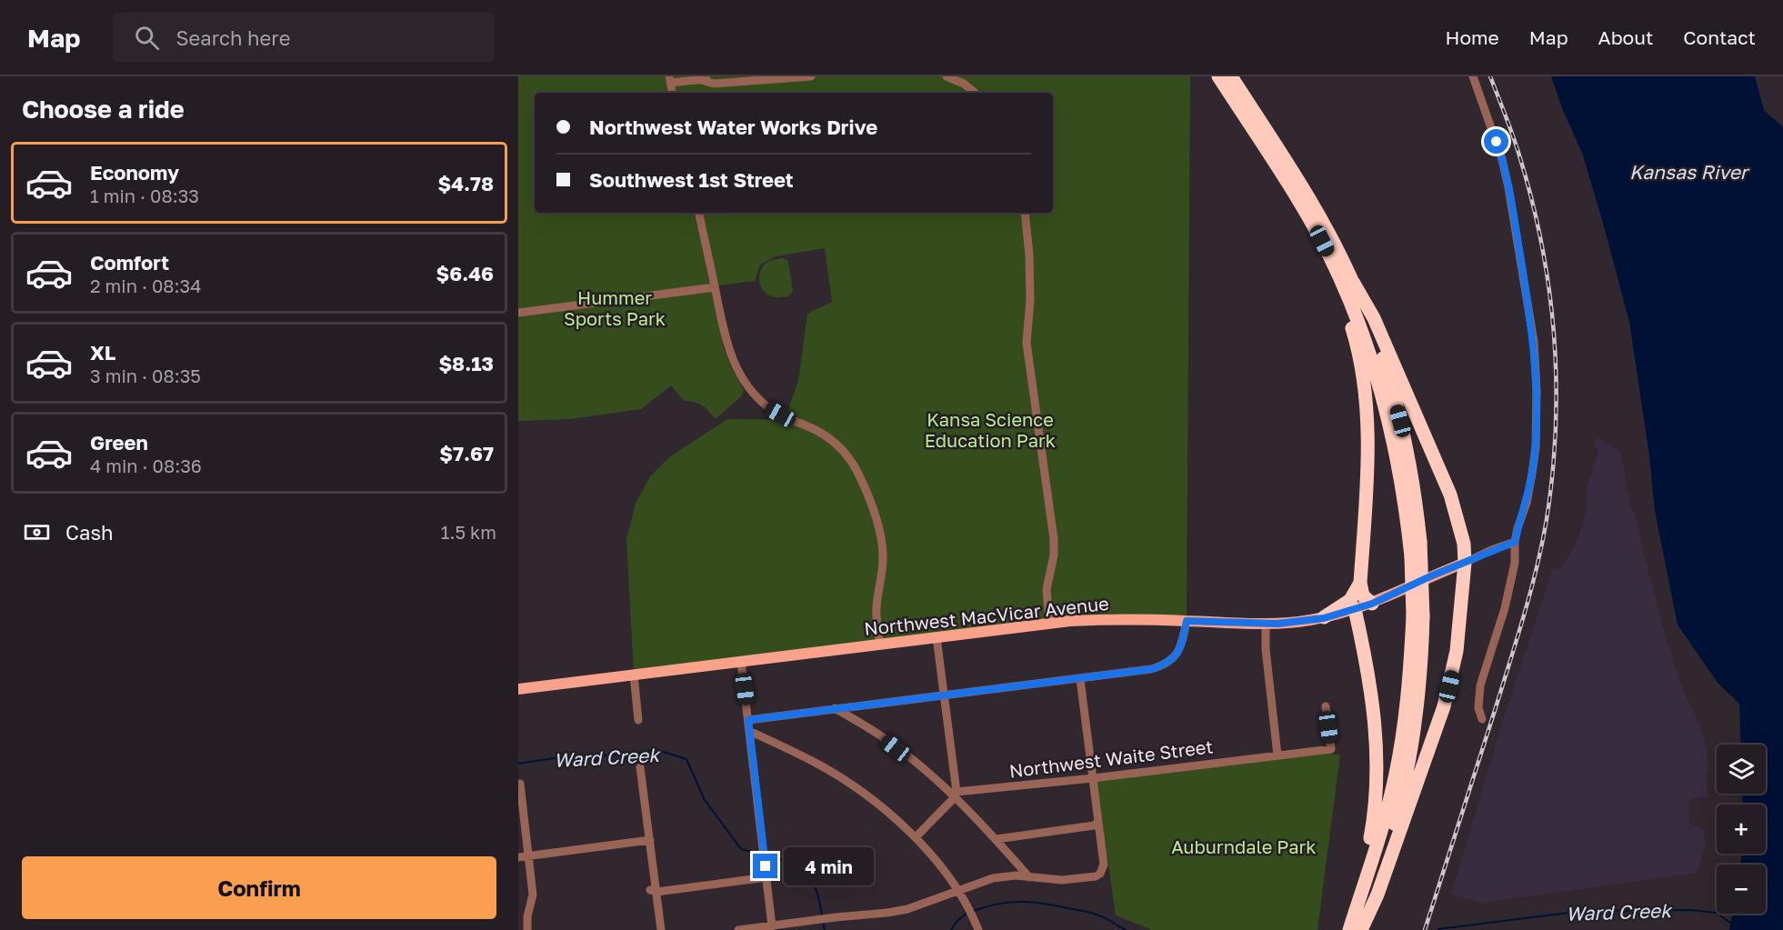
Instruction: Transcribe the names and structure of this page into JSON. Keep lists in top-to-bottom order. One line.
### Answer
{"streets":{"main road":["Northwest MacVicar Avenue"],"street":["Northwest Waite Street"]},"water":["Kansas River","Ward Creek"],"parks":["Hummer Sports Park","Kansa Science Education Park","Auburndale Park"],"page":{"header":"Map","search":"Search here","nav":["Home","Map","About","Contact"],"heading":"Choose a ride","banner":["Northwest Water Works Drive","Southwest 1st Street"],"list":[{"name":"Economy","note":"1 min · 08:33","value":"$4.78"},{"name":"Comfort","note":"2 min · 08:34","value":"$6.46"},{"name":"XL","note":"3 min · 08:35","value":"$8.13"},{"name":"Green","note":"4 min · 08:36","value":"$7.67"}],"pay":["Cash","1.5 km"],"map_buttons":["+","−"],"buttons":"Confirm","bubble":"4 min"}}
